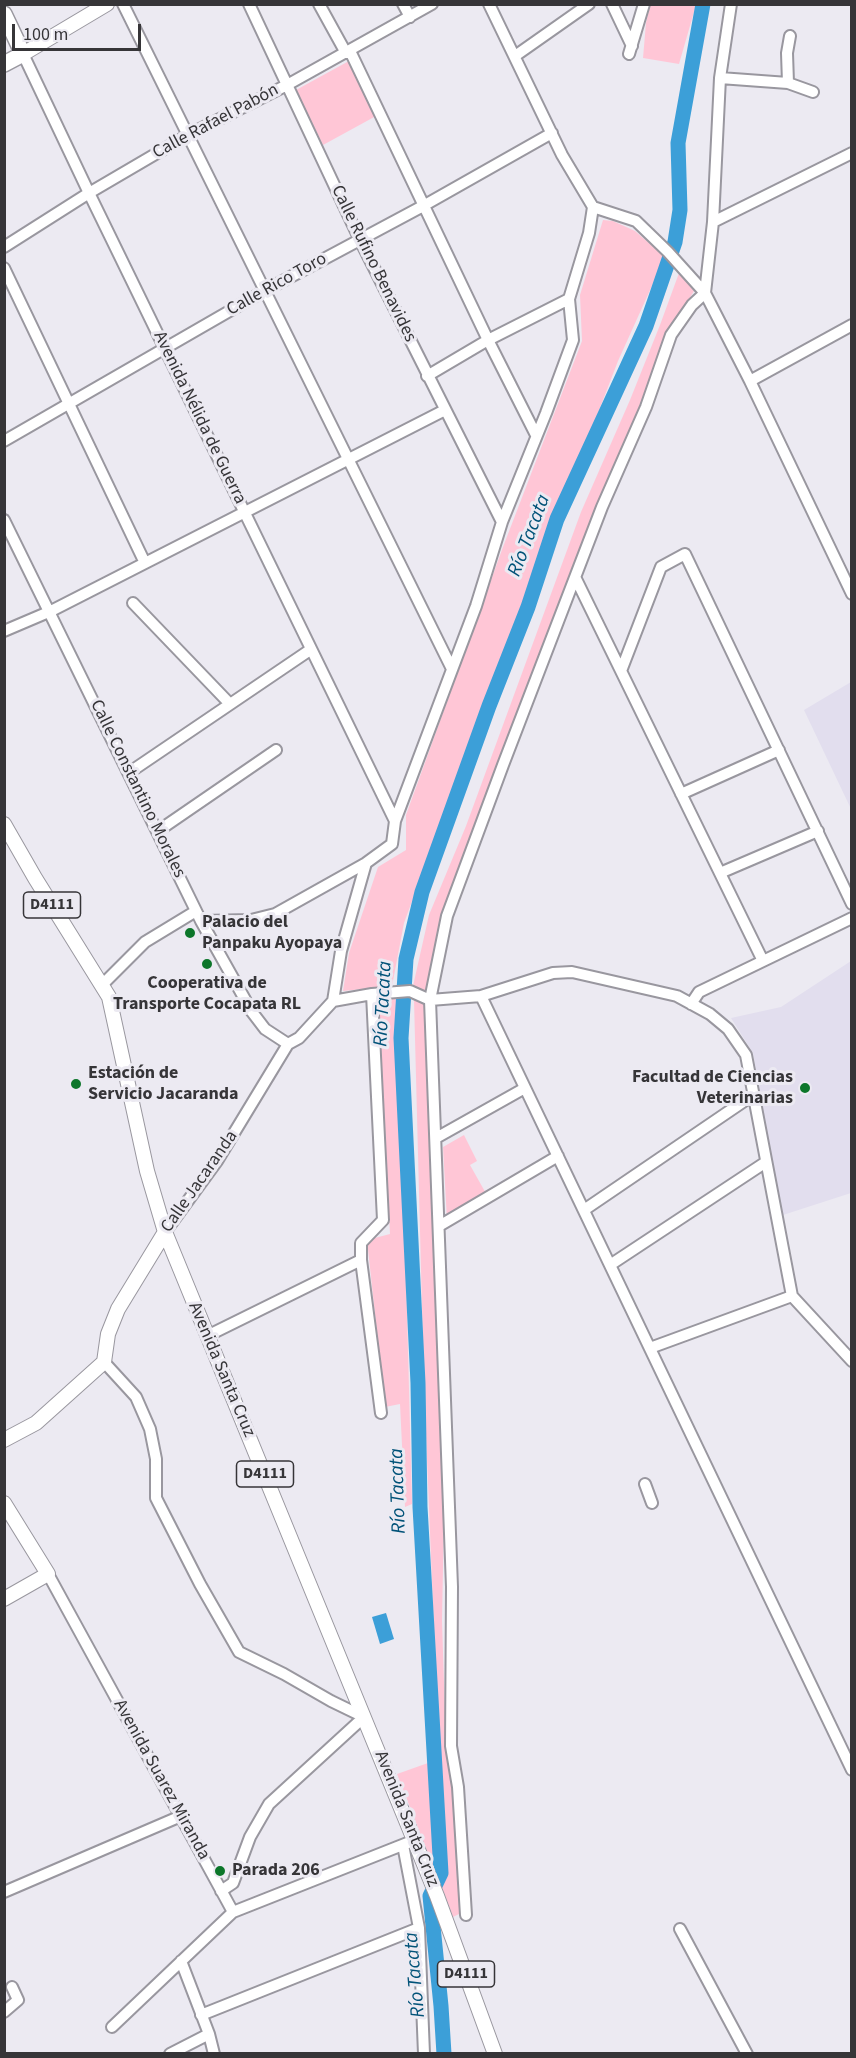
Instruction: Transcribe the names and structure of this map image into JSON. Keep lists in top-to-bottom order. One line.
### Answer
{"streets":{"highway":["Avenida Nélida de Guerra"],"main road":["D4111","Calle Jacaranda","Avenida Santa Cruz","Avenida Suarez Miranda"],"street":["Calle Rafael Pabón","Calle Rufino Benavides","Calle Rico Toro","Calle Constantino Morales"]},"crossings":[["Calle Rafael Pabón","Calle Rufino Benavides"],["Calle Rafael Pabón","Avenida Nélida de Guerra"],["Calle Rufino Benavides","Calle Rico Toro"],["Calle Rico Toro","Avenida Nélida de Guerra"],["Calle Constantino Morales","Calle Jacaranda"],["Calle Jacaranda","Avenida Santa Cruz"]],"water":["Río Tacata"],"places":["Palacio del Panpaku Ayopaya","Cooperativa de Transporte Cocapata RL","Estación de Servicio Jacaranda","Facultad de Ciencias Veterinarias","Parada 206"],"scale_bar":"100 m"}
